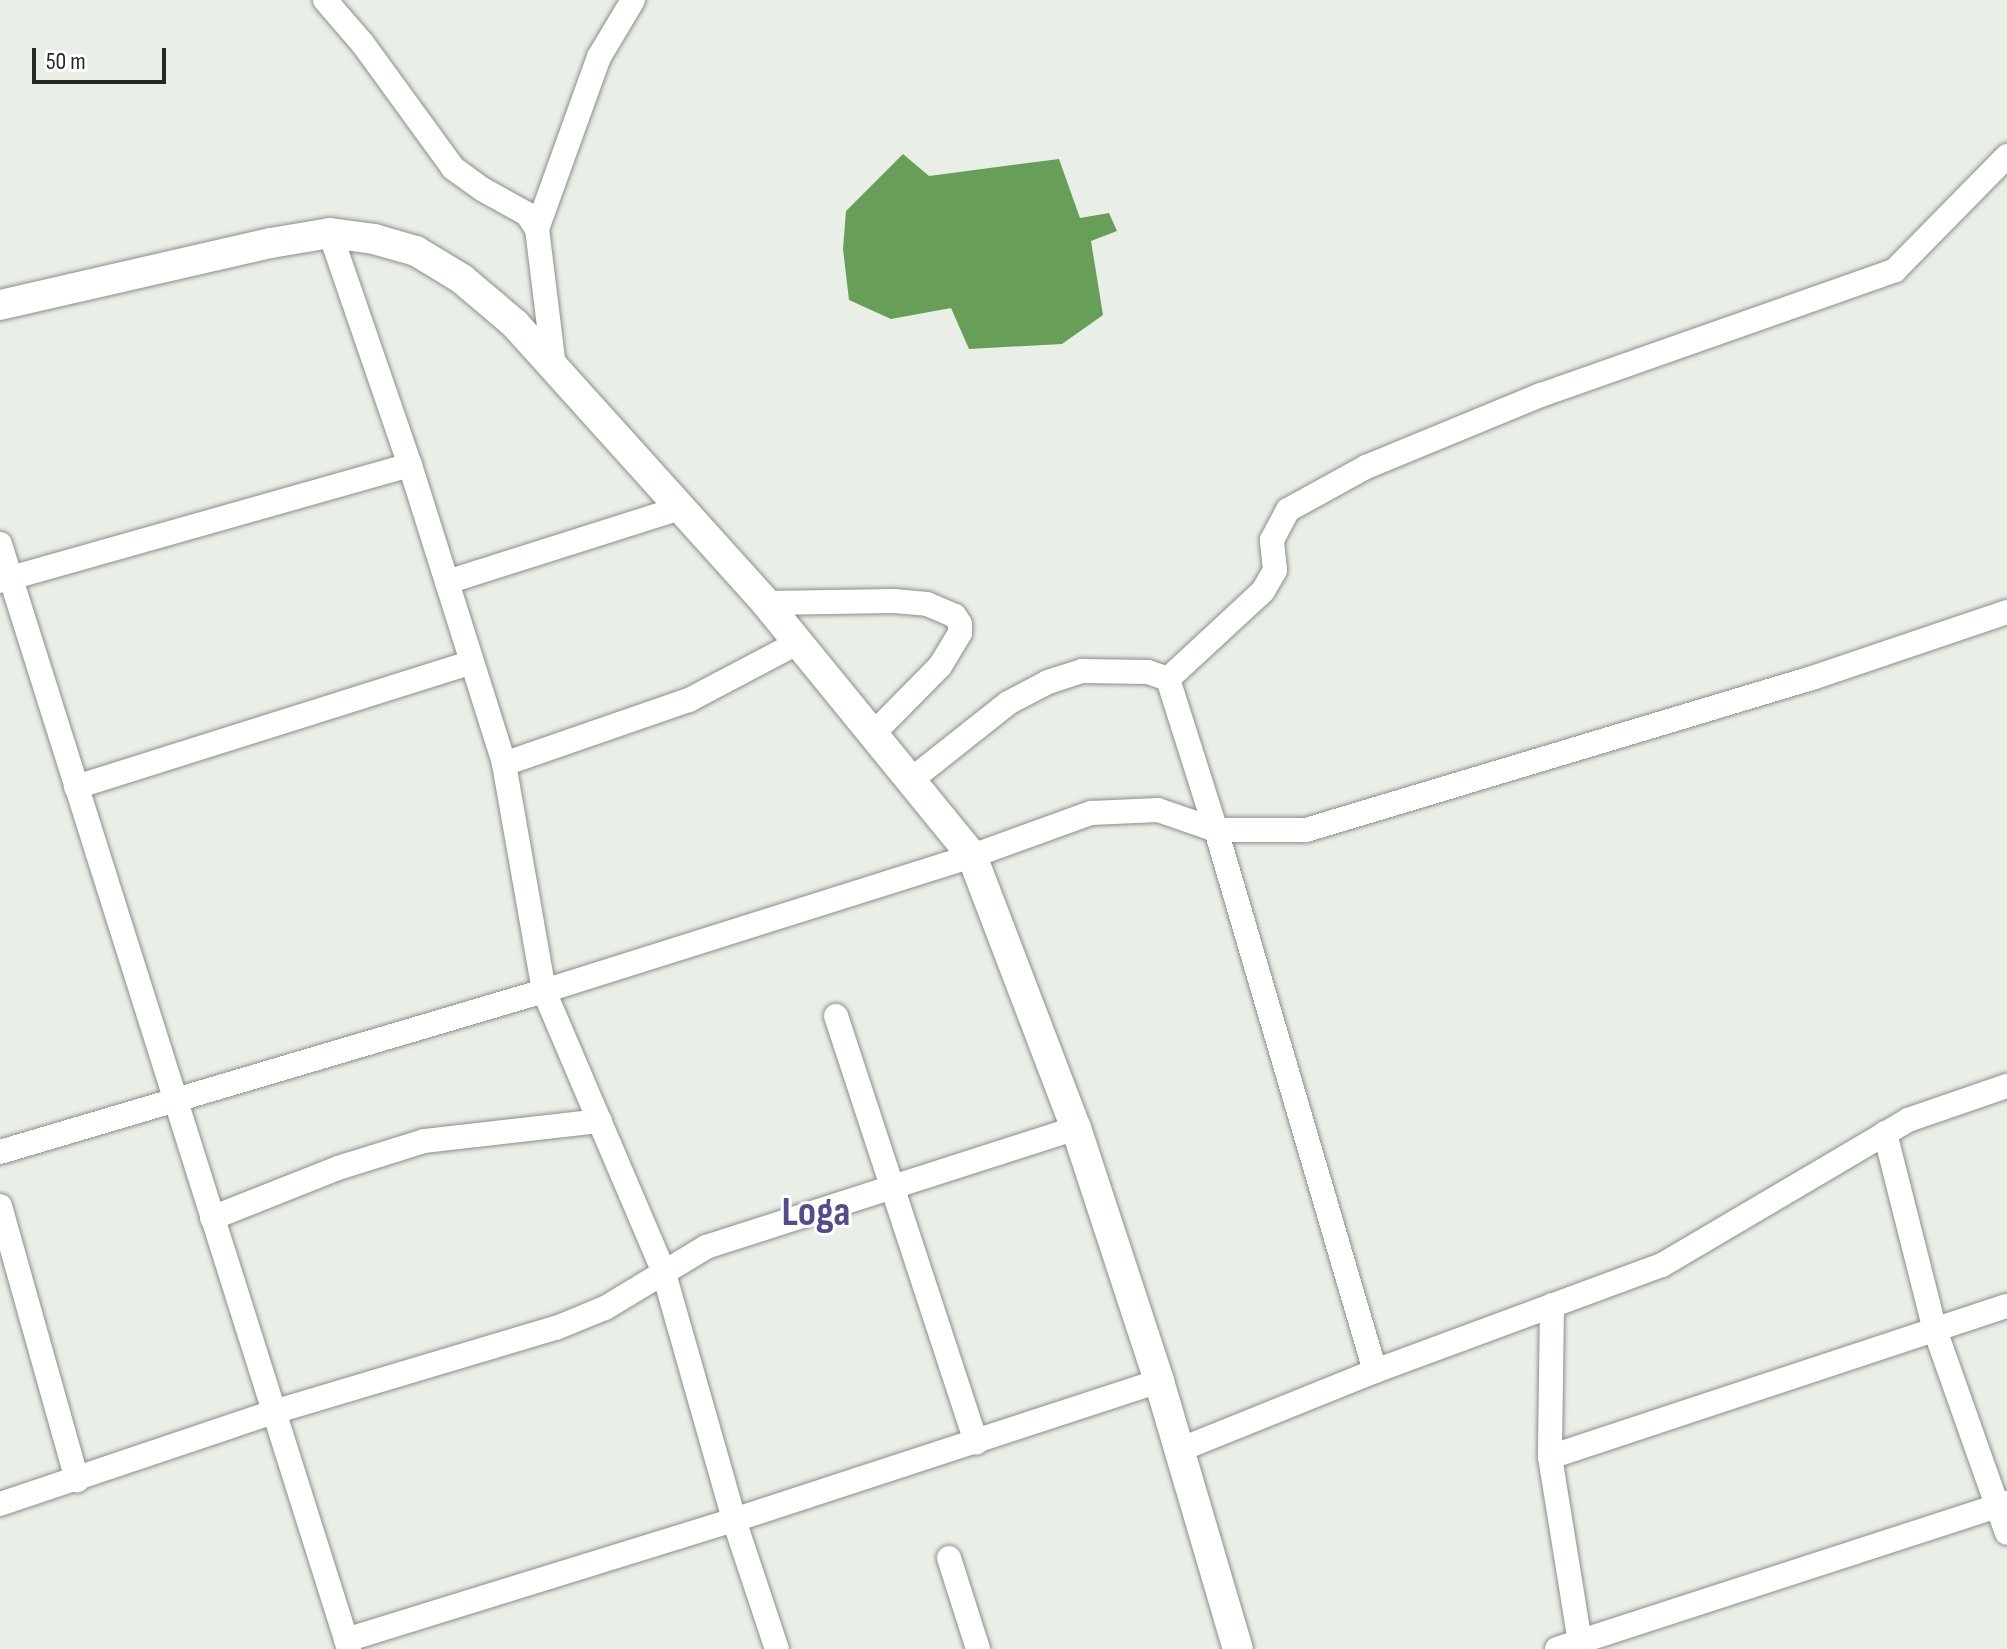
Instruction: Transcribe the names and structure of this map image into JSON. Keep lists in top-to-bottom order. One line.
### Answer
{"districts":["Loga"],"scale_bar":"50 m"}
